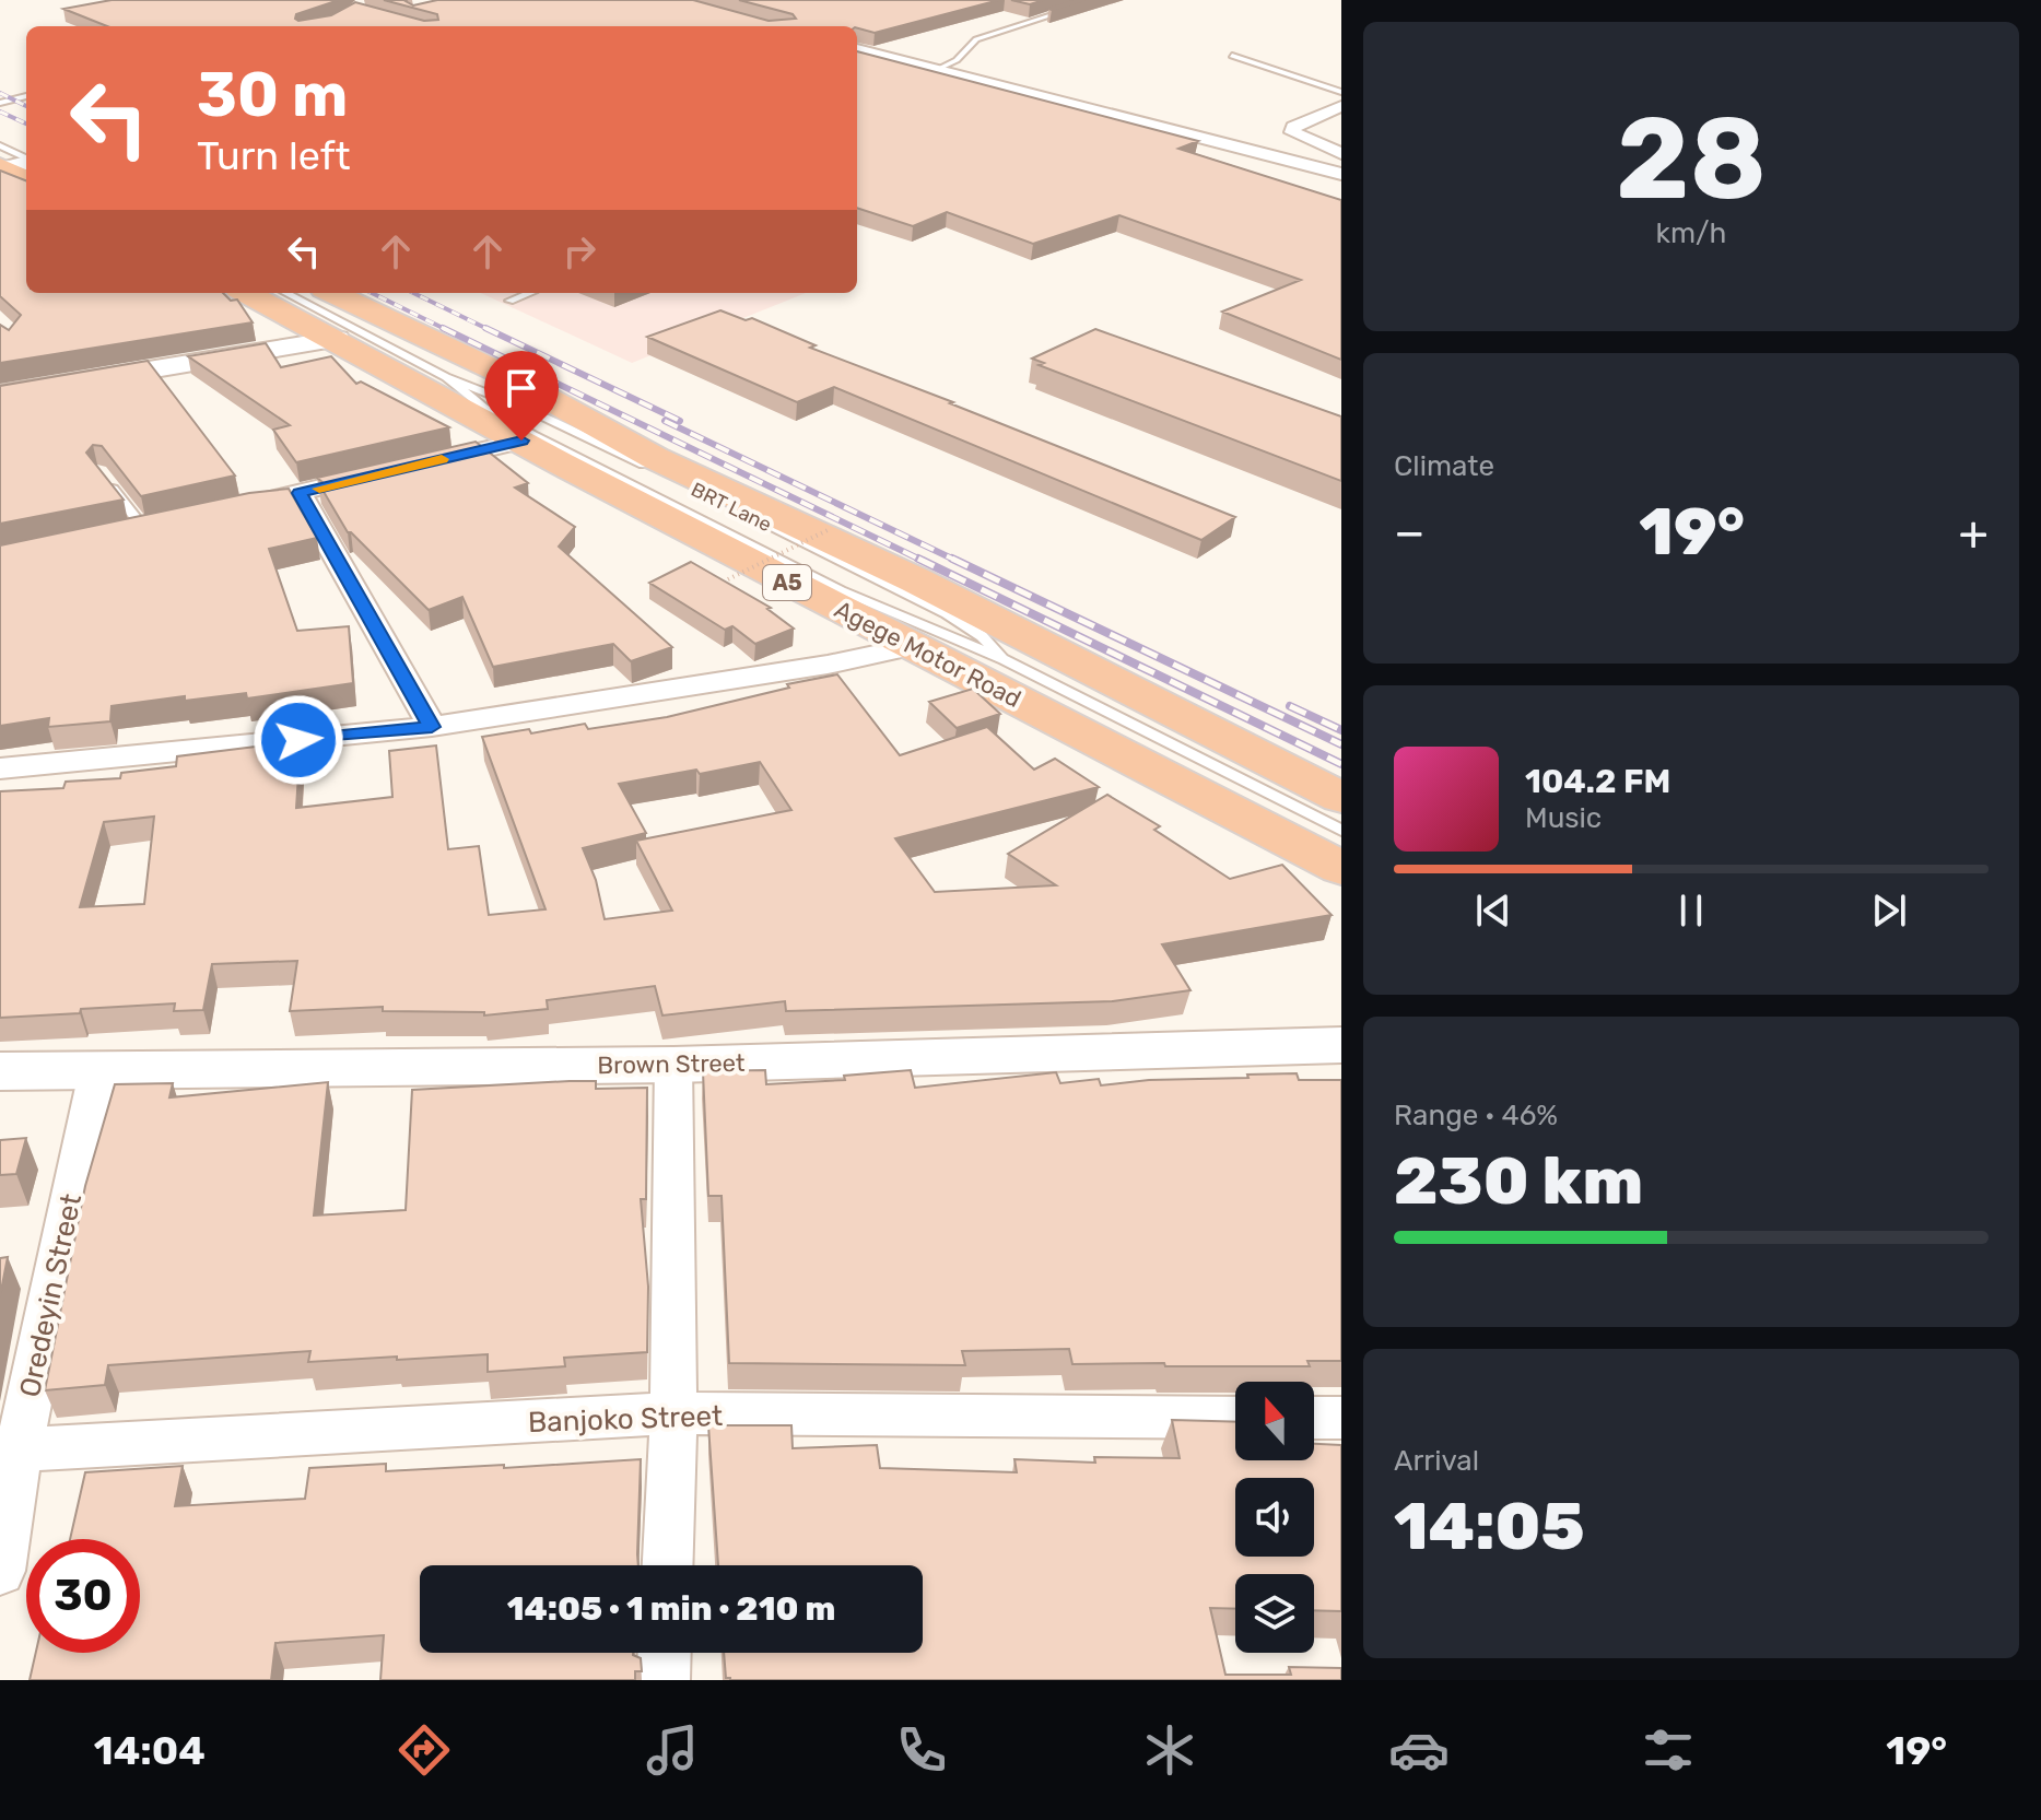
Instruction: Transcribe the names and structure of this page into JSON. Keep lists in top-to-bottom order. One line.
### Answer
{"streets":{"highway":["A5","Agege Motor Road"],"street":["Brown Street","Oredeyin Street","Banjoko Street"],"lane":["BRT Lane"]},"crossings":[["Brown Street","Oredeyin Street"],["Oredeyin Street","Banjoko Street"]],"north":"top","page":{"tile":[["28","km/h"],"Climate",["Range · 46%","230 km"],["Arrival","14:05"]],"turn":["30 m","Turn left"],"heat":["−","19°","+"],"song":["104.2 FM","Music"],"limit":"30","trip":"14:05 · 1 min · 210 m","tabs":["14:04","19°"]}}
